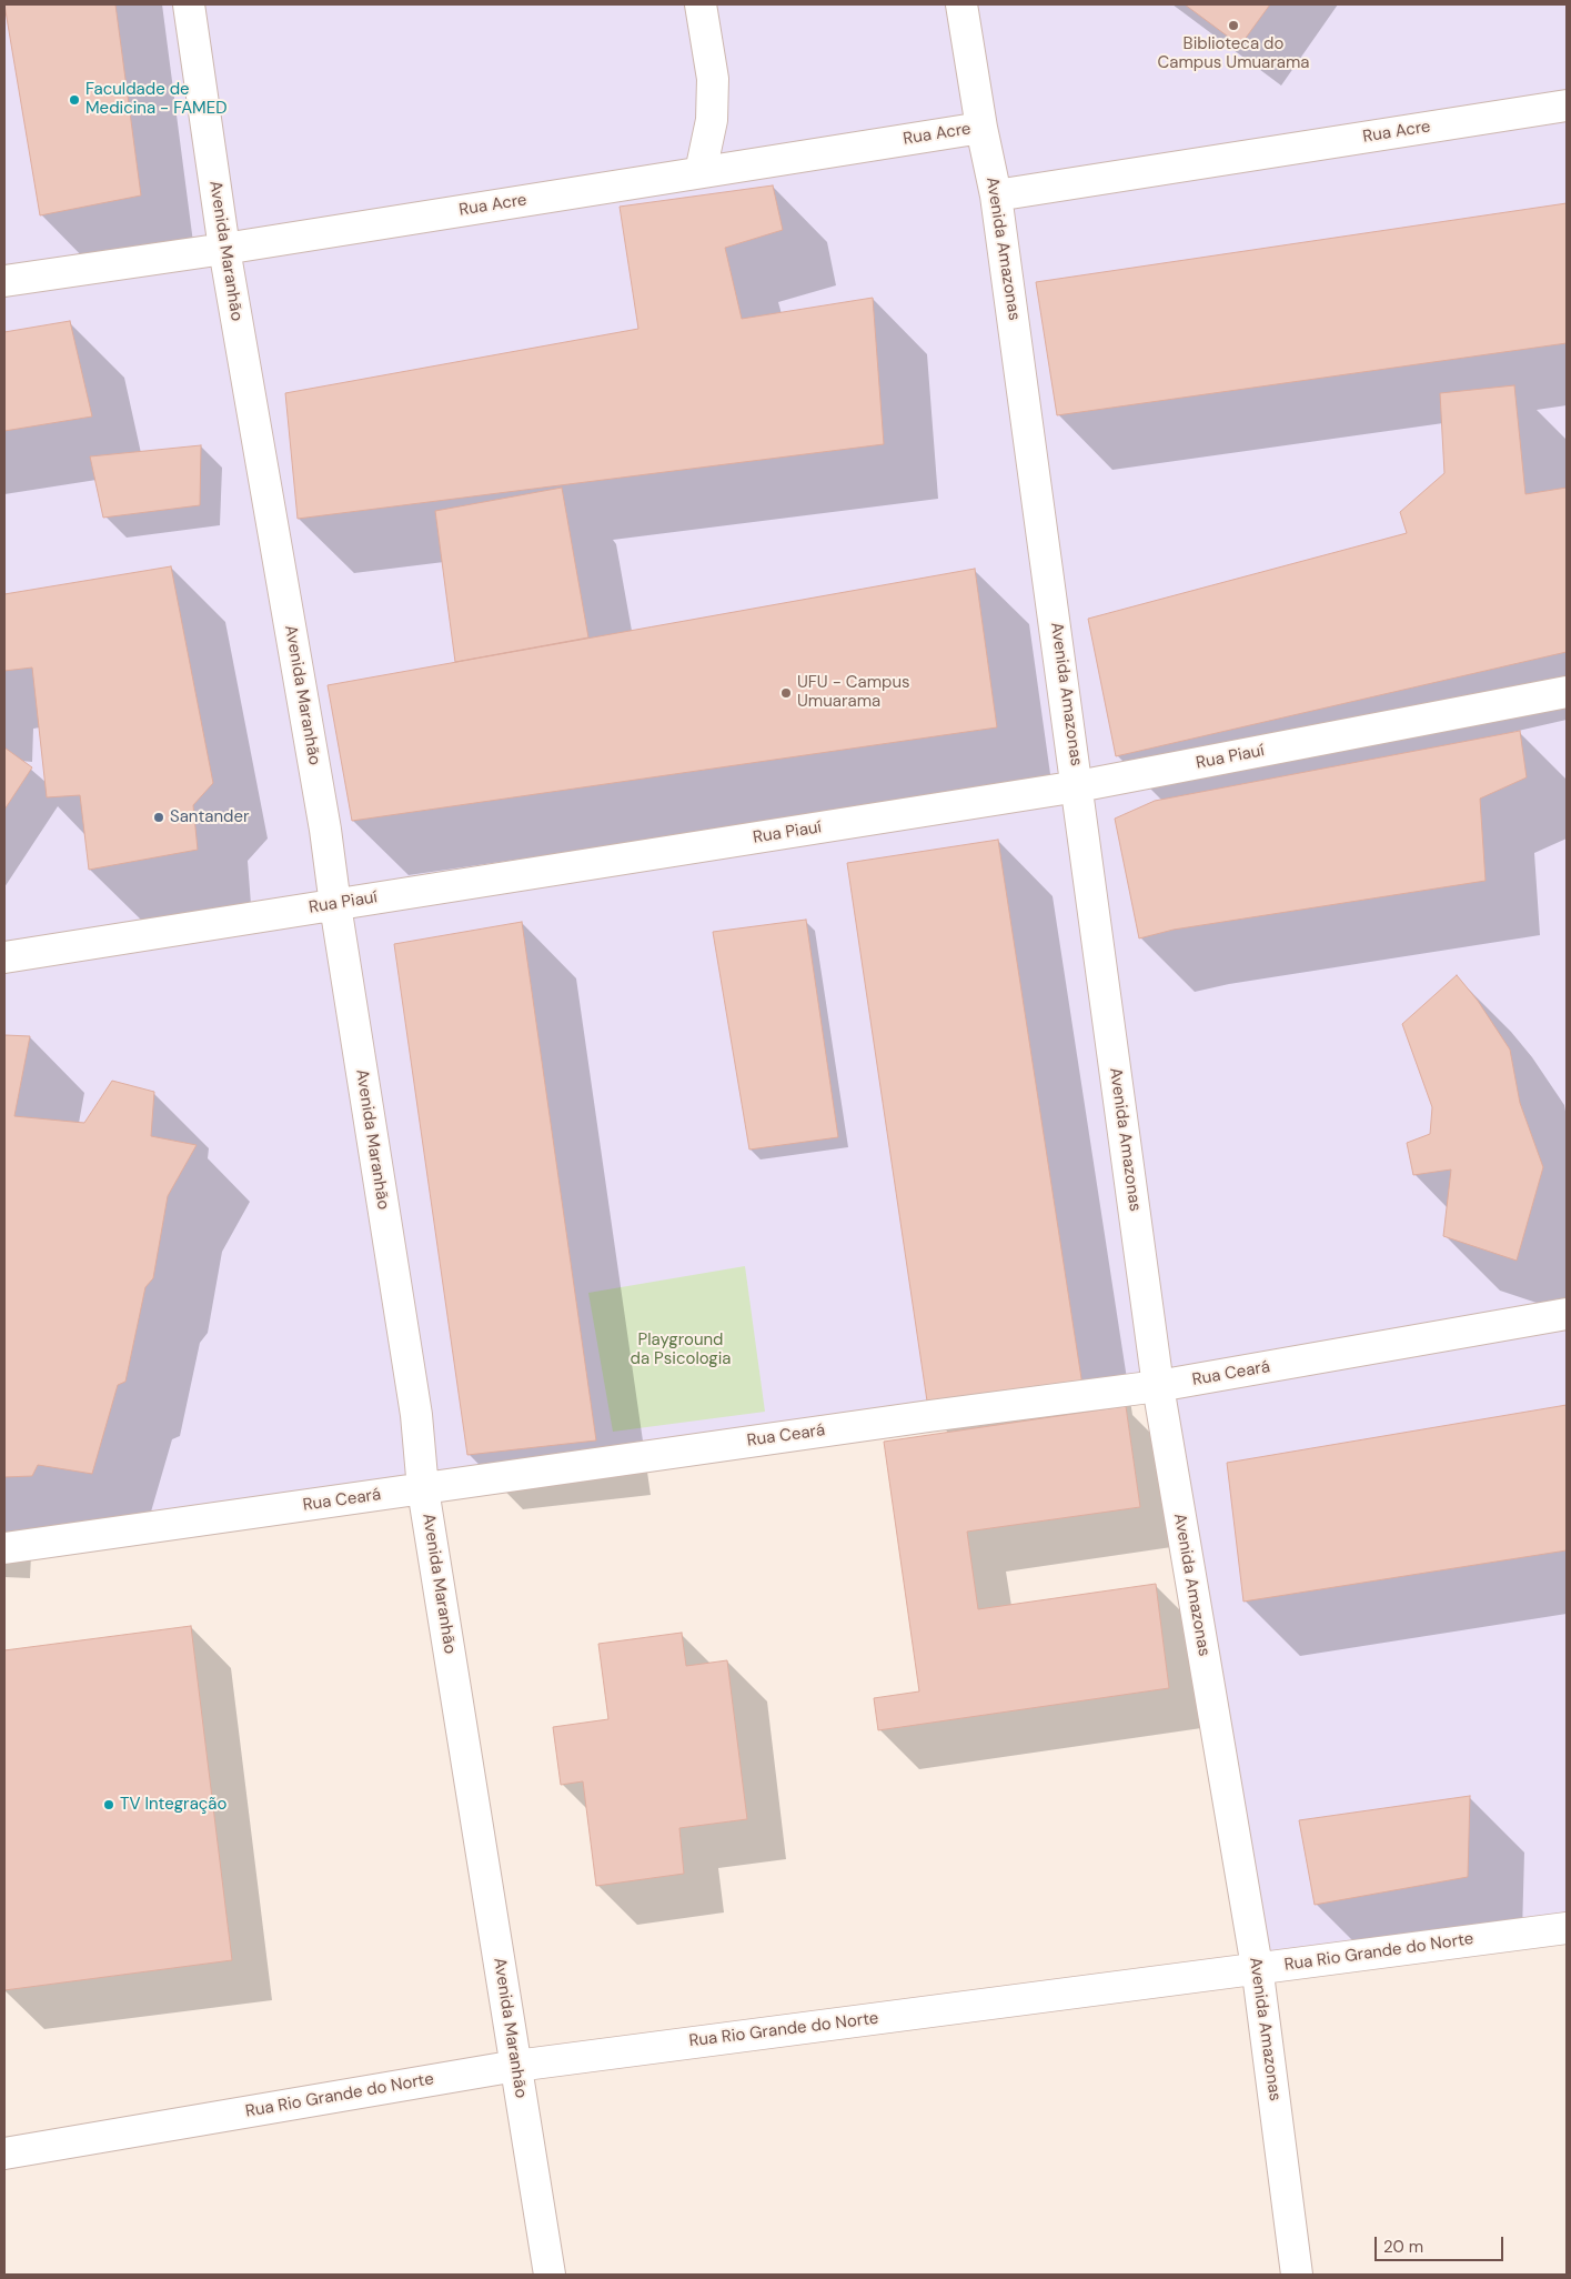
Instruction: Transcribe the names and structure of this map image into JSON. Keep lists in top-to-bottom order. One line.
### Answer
{"streets":{"street":["Rua Acre","Avenida Amazonas","Avenida Maranhão","Rua Piauí","Rua Ceará","Rua Rio Grande do Norte"]},"crossings":[["Rua Acre","Avenida Amazonas"],["Rua Acre","Avenida Maranhão"],["Avenida Amazonas","Rua Piauí"],["Avenida Amazonas","Rua Ceará"],["Avenida Amazonas","Rua Rio Grande do Norte"],["Avenida Maranhão","Rua Piauí"],["Avenida Maranhão","Rua Ceará"],["Avenida Maranhão","Rua Rio Grande do Norte"]],"parks":["Playground da Psicologia"],"places":["Biblioteca do Campus Umuarama","Faculdade de Medicina - FAMED","UFU - Campus Umuarama","Santander","TV Integração"],"scale_bar":"20 m"}
